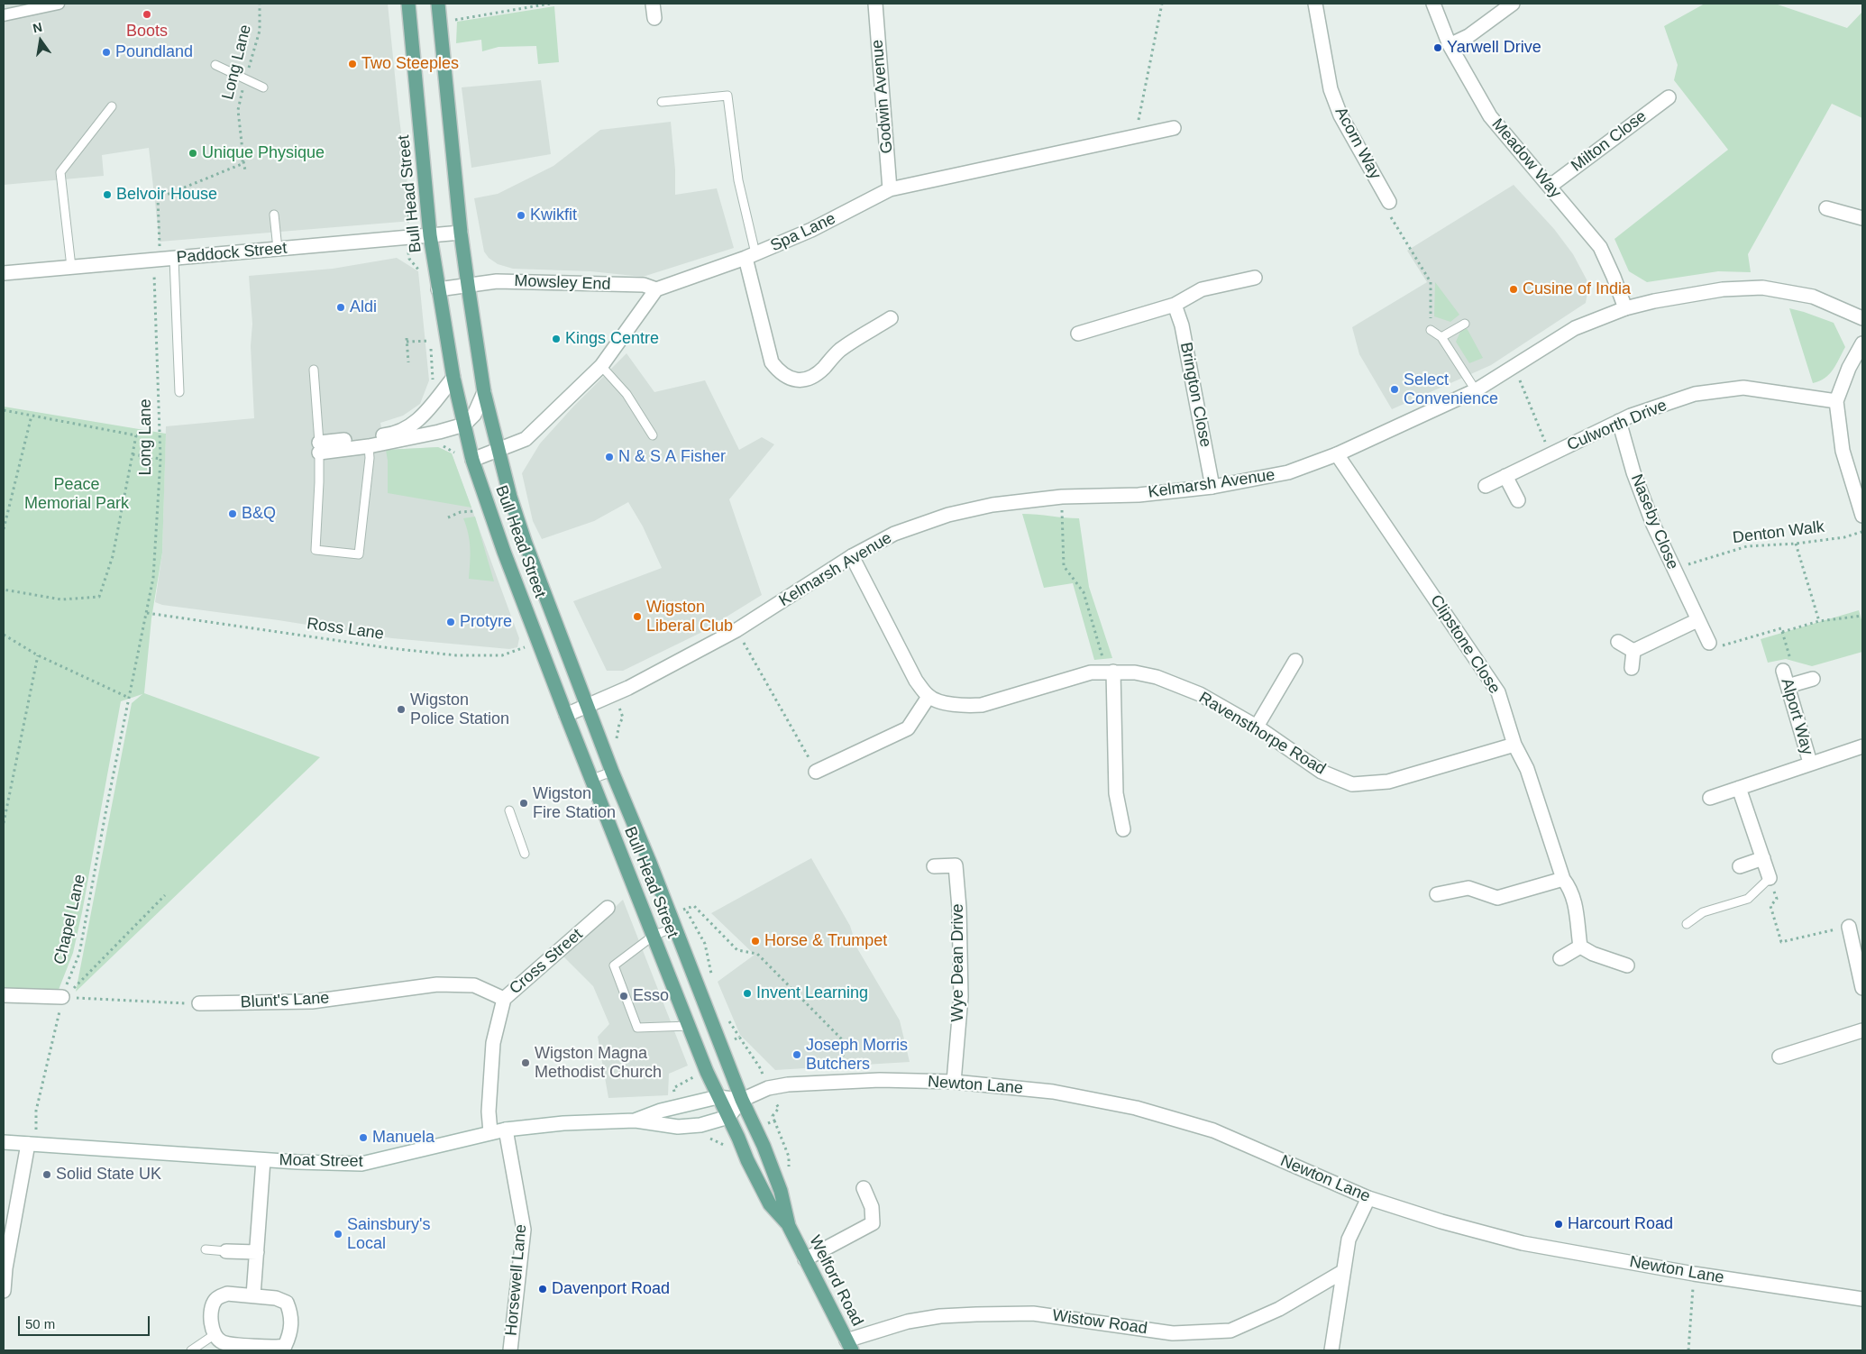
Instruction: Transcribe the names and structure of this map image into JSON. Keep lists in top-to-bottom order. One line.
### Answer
{"streets":{"main road":["Bull Head Street","Welford Road"],"street":["Godwin Avenue","Milton Close","Acorn Way","Meadow Way","Spa Lane","Paddock Street","Mowsley End","Brington Close","Culworth Drive","Kelmarsh Avenue","Naseby Close","Clipstone Close","Alport Way","Ravensthorpe Road","Cross Street","Wye Dean Drive","Blunt's Lane","Newton Lane","Moat Street","Horsewell Lane","Wistow Road"],"path":["Long Lane","Denton Walk","Ross Lane","Chapel Lane"]},"crossings":[["Long Lane","Paddock Street"],["Long Lane","Ross Lane"],["Long Lane","Chapel Lane"],["Godwin Avenue","Spa Lane"],["Milton Close","Meadow Way"],["Meadow Way","Kelmarsh Avenue"],["Bull Head Street","Paddock Street"],["Bull Head Street","Mowsley End"],["Bull Head Street","Kelmarsh Avenue"],["Bull Head Street","Ross Lane"],["Bull Head Street","Newton Lane"],["Bull Head Street","Moat Street"],["Bull Head Street","Welford Road"],["Spa Lane","Mowsley End"],["Brington Close","Kelmarsh Avenue"],["Culworth Drive","Naseby Close"],["Kelmarsh Avenue","Clipstone Close"],["Naseby Close","Denton Walk"],["Ross Lane","Chapel Lane"],["Clipstone Close","Ravensthorpe Road"],["Chapel Lane","Moat Street"],["Cross Street","Blunt's Lane"],["Cross Street","Moat Street"],["Wye Dean Drive","Newton Lane"],["Newton Lane","Moat Street"],["Newton Lane","Welford Road"],["Moat Street","Horsewell Lane"],["Moat Street","Welford Road"],["Welford Road","Wistow Road"]],"parks":["Peace Memorial Park"],"places":["Boots","Yarwell Drive","Poundland","Two Steeples","Unique Physique","Belvoir House","Kwikfit","Cusine of India","Aldi","Kings Centre","Select Convenience","N & S A Fisher","B&Q","Wigston Liberal Club","Protyre","Wigston Police Station","Wigston Fire Station","Horse & Trumpet","Invent Learning","Esso","Joseph Morris Butchers","Wigston Magna Methodist Church","Manuela","Solid State UK","Harcourt Road","Sainsbury's Local","Davenport Road"],"scale_bar":"50 m","north":"top"}
